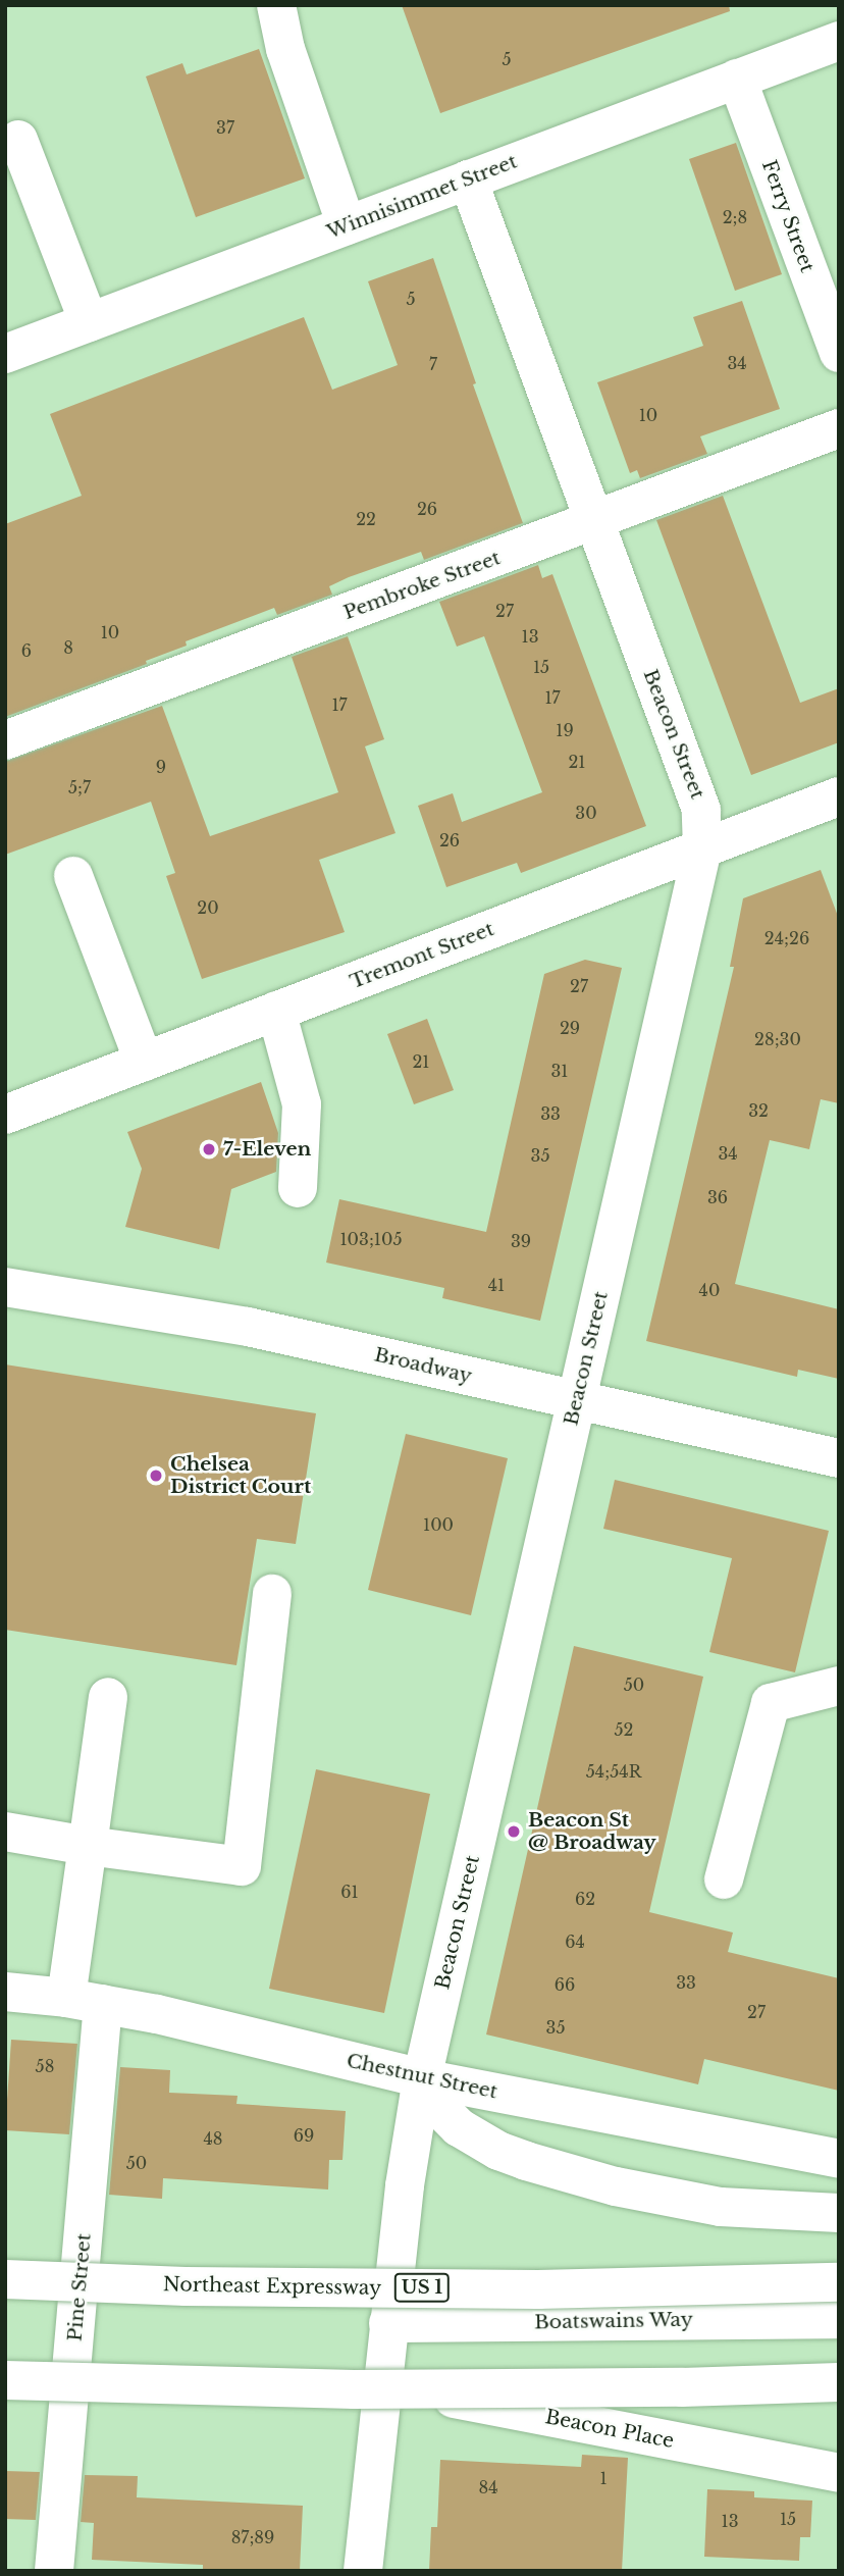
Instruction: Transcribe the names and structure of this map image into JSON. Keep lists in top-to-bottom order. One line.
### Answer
{"streets":{"main road":["Winnisimmet Street","Ferry Street","Pembroke Street","Beacon Street","Tremont Street","Broadway","Chestnut Street","Northeast Expressway","Pine Street","US 1","Boatswains Way","Beacon Place"]},"crossings":[["Winnisimmet Street","Ferry Street"],["Winnisimmet Street","Beacon Street"],["Pembroke Street","Beacon Street"],["Beacon Street","Tremont Street"],["Beacon Street","Broadway"],["Beacon Street","Chestnut Street"],["Beacon Street","Boatswains Way"],["Beacon Street","Beacon Place"],["Chestnut Street","Pine Street"]],"places":["7-Eleven","Chelsea District Court","Beacon St @ Broadway"],"house_numbers":["5","37","2;8","5","34","7","10","26","22","27","10","13","8","6","15","17","17","19","21","9","5;7","30","26","20","24;26","27","29","28;30","21","31","32","33","34","35","36","103;105","39","41","40","100","50","52","54;54R","61","62","64","33","66","27","35","58","69","48","50","1","84","15","13","87;89"]}
